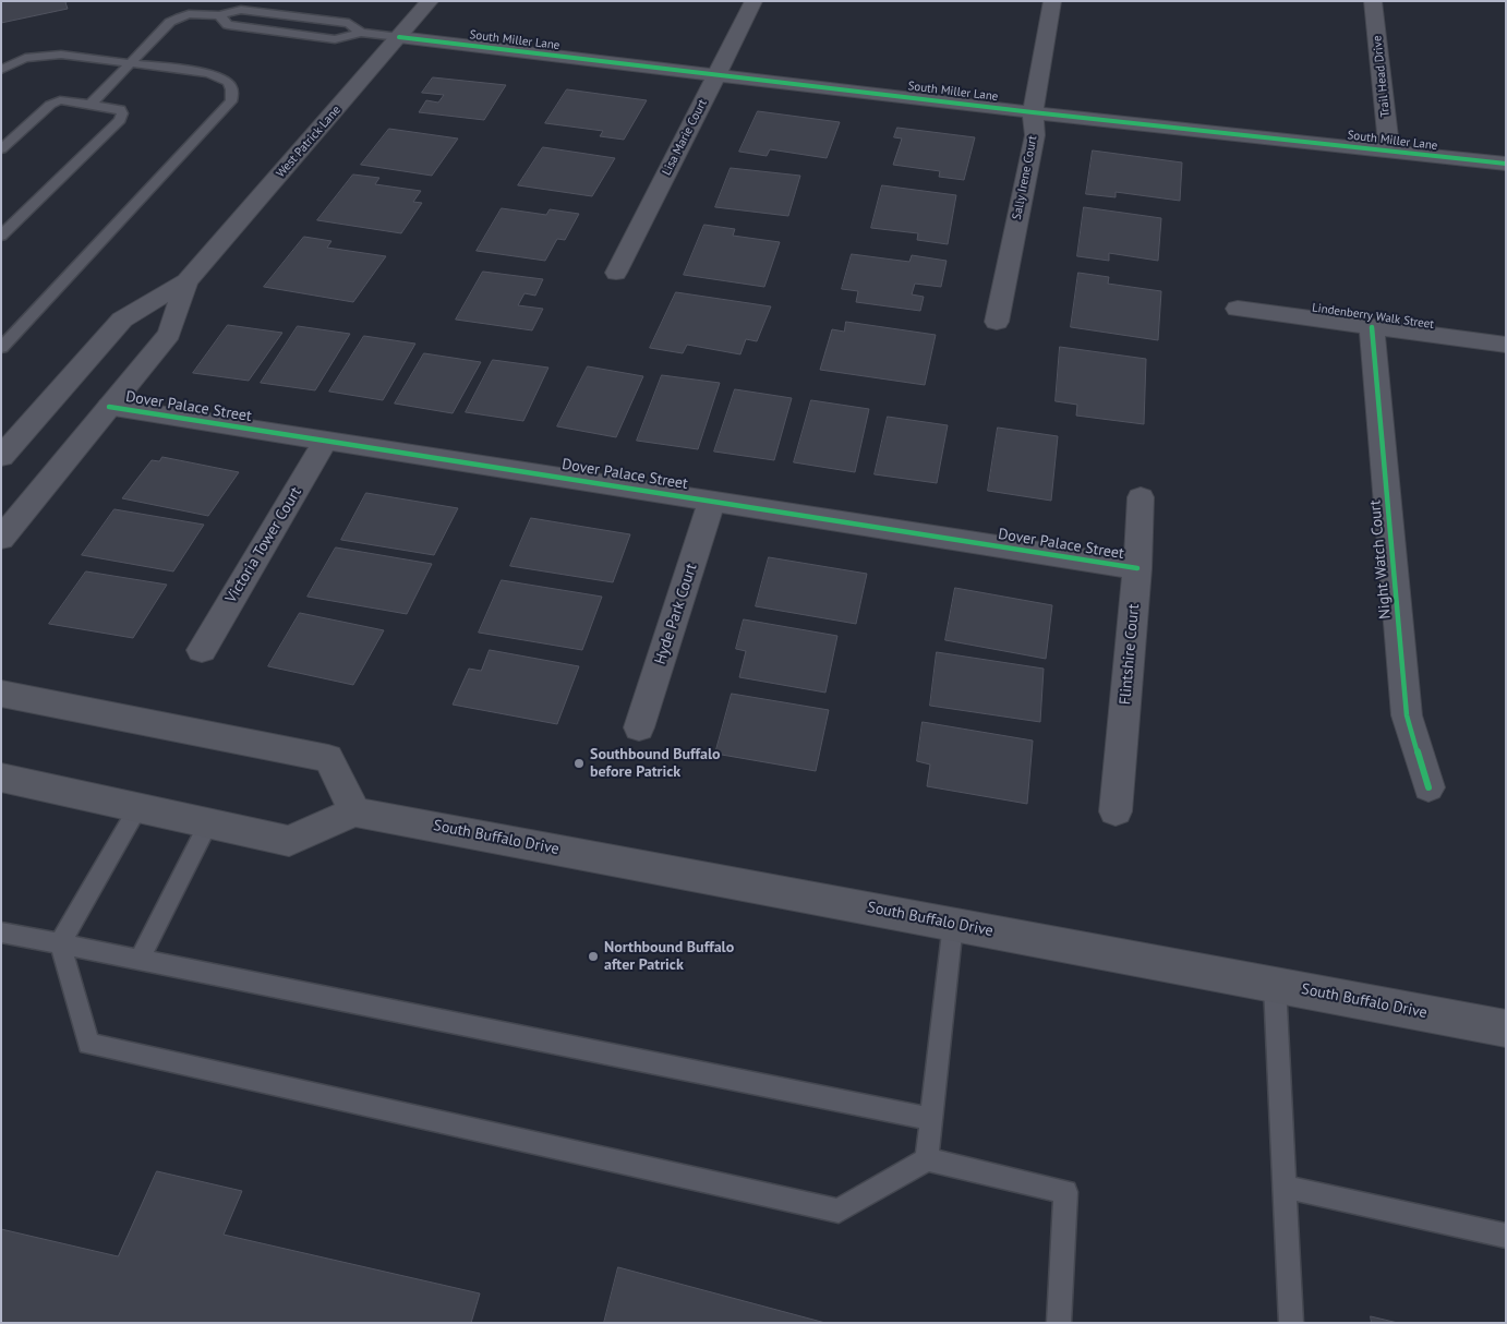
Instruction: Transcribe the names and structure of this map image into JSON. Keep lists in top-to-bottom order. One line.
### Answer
{"streets":{"main road":["South Buffalo Drive"],"street":["South Miller Lane","Trail Head Drive","Lisa Marie Court","West Patrick Lane","Sally Irene Court","Lindenberry Walk Street","Dover Palace Street","Victoria Tower Court","Night Watch Court","Hyde Park Court","Flintshire Court"]},"crossings":[["South Miller Lane","Trail Head Drive"],["South Miller Lane","Lisa Marie Court"],["South Miller Lane","West Patrick Lane"],["South Miller Lane","Sally Irene Court"],["West Patrick Lane","Dover Palace Street"],["Lindenberry Walk Street","Night Watch Court"],["Dover Palace Street","Victoria Tower Court"],["Dover Palace Street","Hyde Park Court"],["Dover Palace Street","Flintshire Court"]],"places":["Southbound Buffalo before Patrick","Northbound Buffalo after Patrick"]}
